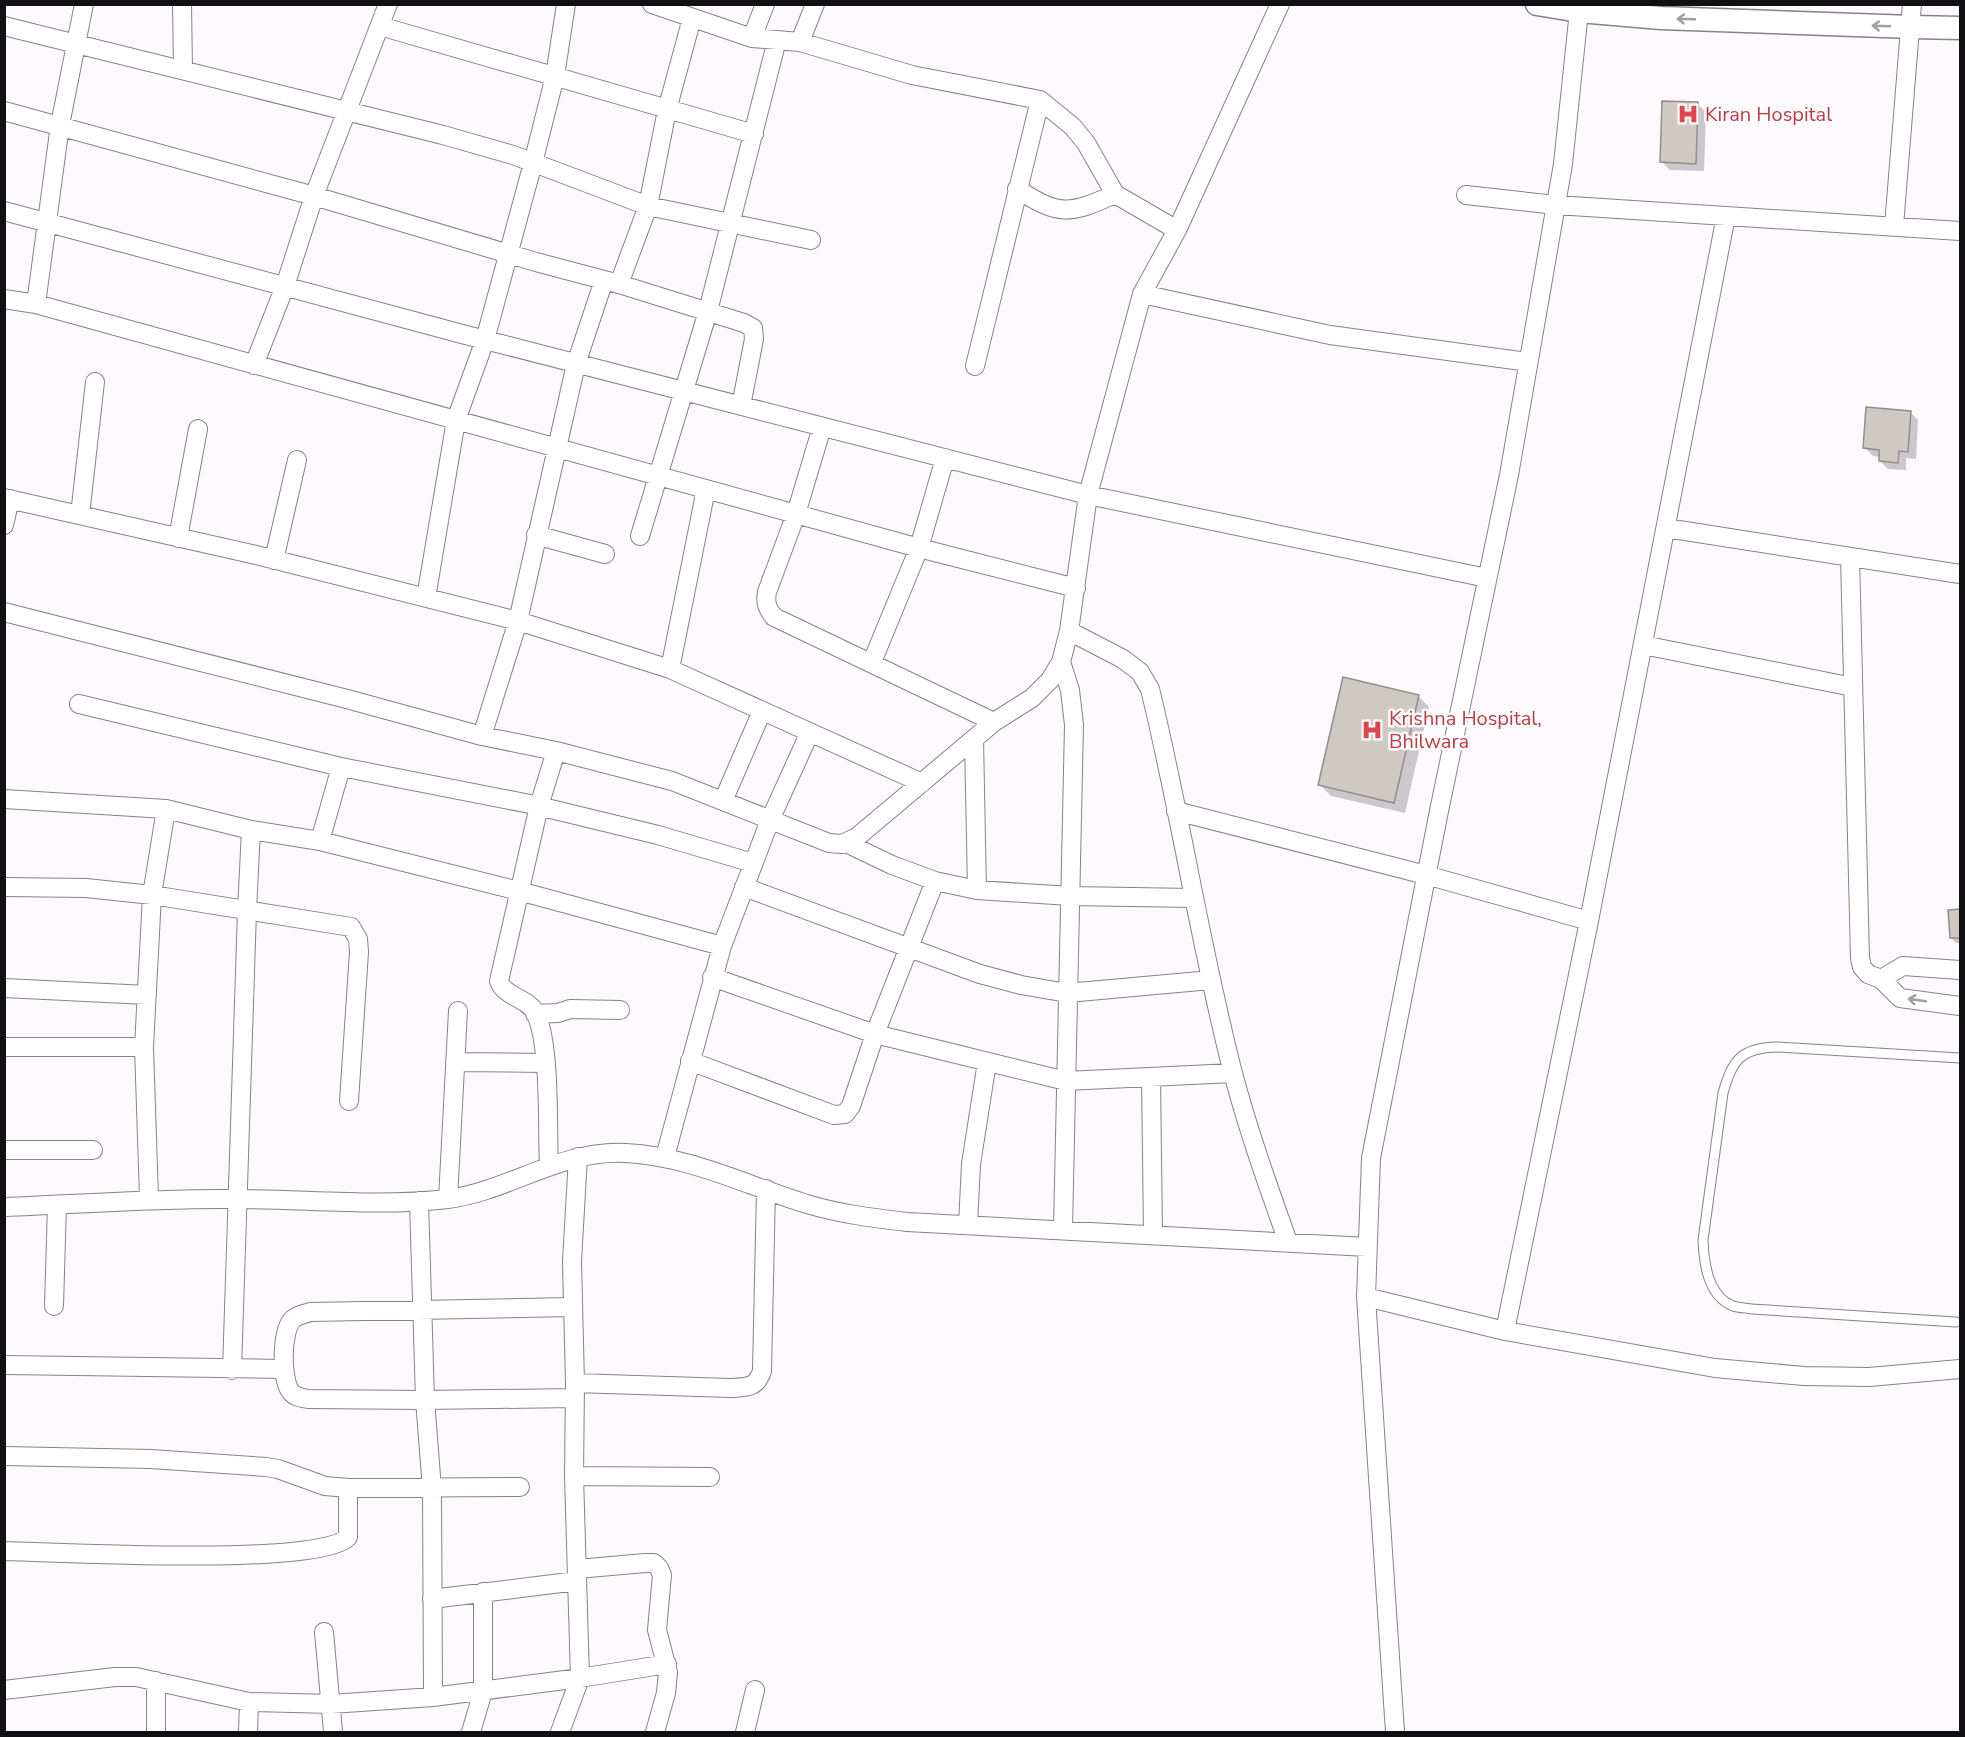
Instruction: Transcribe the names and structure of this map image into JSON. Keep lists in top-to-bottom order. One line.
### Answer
{"places":{"hospital":["Kiran Hospital","Krishna Hospital, Bhilwara"]}}
